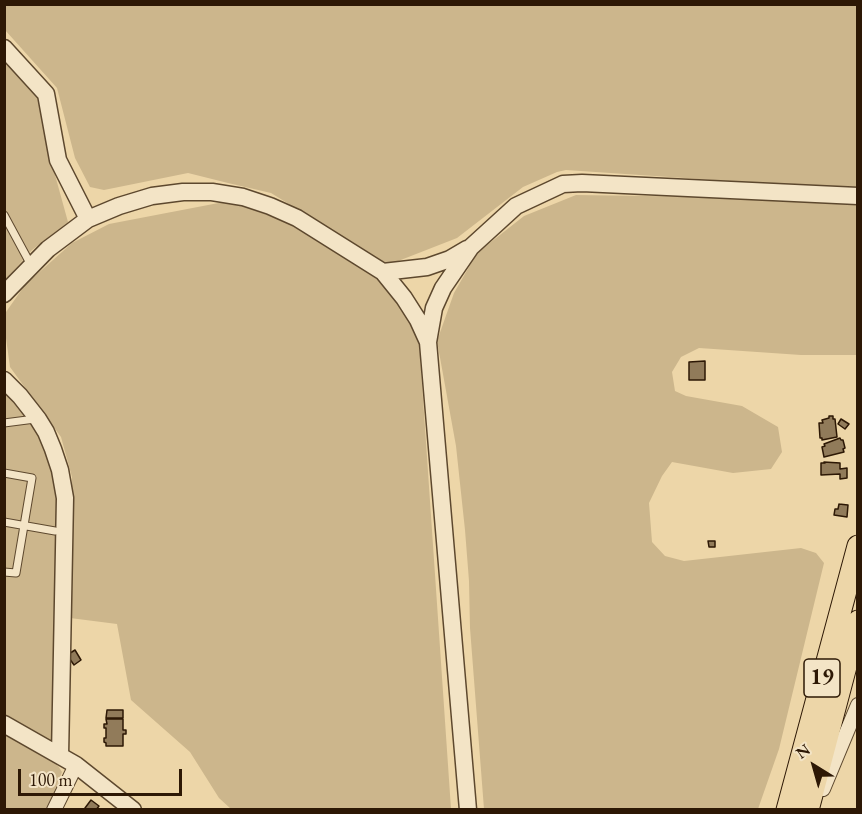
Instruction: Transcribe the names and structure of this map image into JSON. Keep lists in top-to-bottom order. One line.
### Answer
{"streets":{"highway":["19"]},"scale_bar":"100 m","north":"top left"}
